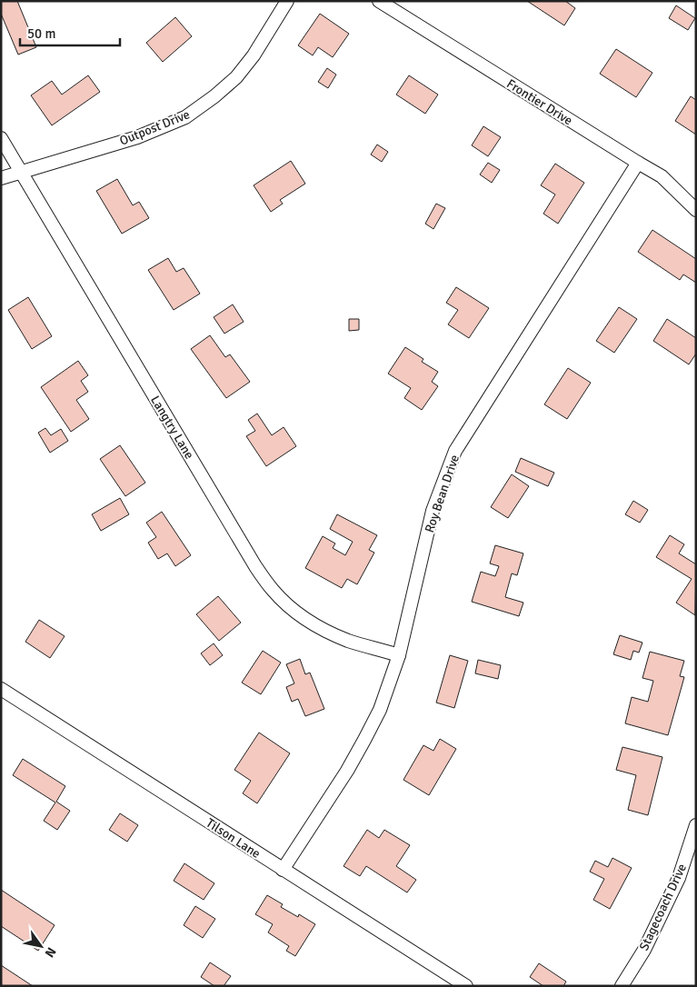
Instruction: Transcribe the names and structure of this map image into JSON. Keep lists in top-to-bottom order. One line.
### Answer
{"streets":{"street":["Frontier Drive","Outpost Drive","Langtry Lane","Roy Bean Drive","Tilson Lane","Stagecoach Drive"]},"crossings":[["Frontier Drive","Roy Bean Drive"],["Outpost Drive","Langtry Lane"],["Langtry Lane","Roy Bean Drive"],["Roy Bean Drive","Tilson Lane"]],"scale_bar":"50 m","north":"bottom right"}
